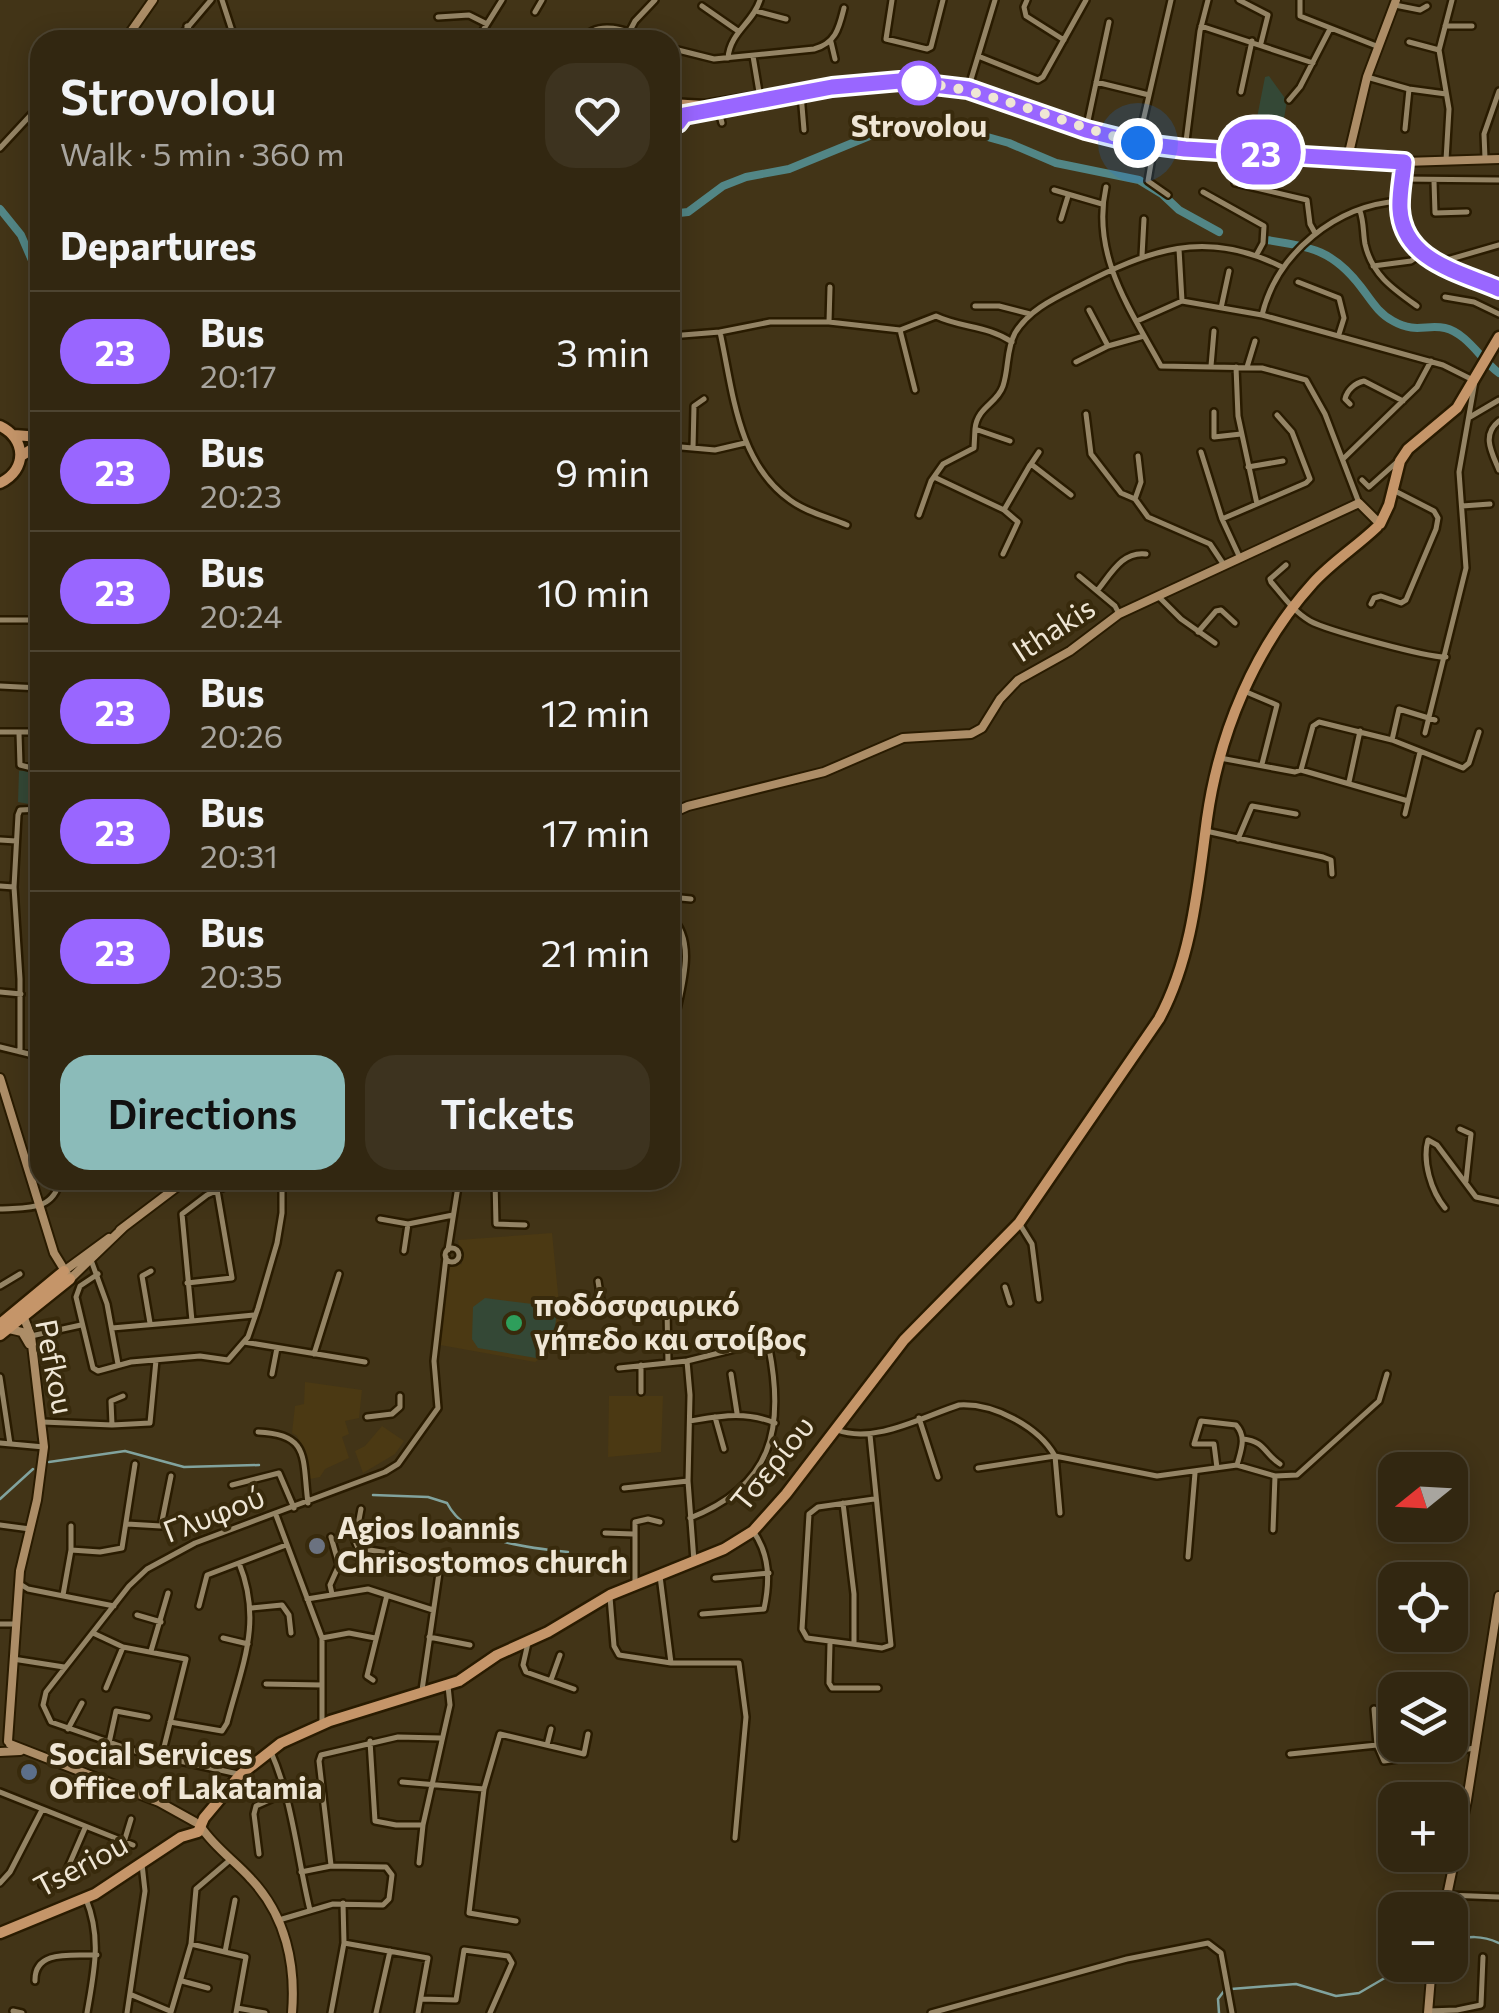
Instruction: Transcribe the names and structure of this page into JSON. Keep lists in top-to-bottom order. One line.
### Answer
{"streets":{"main road":["Ithakis","Pefkou","Τσερίου","Tseriou"],"street":["Γλυφού"]},"crossings":[["Τσερίου","Tseriou"]],"places":["Strovolou","ποδόσφαιρικό γήπεδο και στοίβος","Agios Ioannis Chrisostomos church","Social Services Office of Lakatamia"],"lines":["bus line 23"],"north":"left","page":{"on_map":"23","heading":[["Strovolou","Walk · 5 min · 360 m"],"Departures"],"list":[{"mark":"23","name":"Bus","note":"20:17","value":"3 min"},{"mark":"23","name":"Bus","note":"20:23","value":"9 min"},{"mark":"23","name":"Bus","note":"20:24","value":"10 min"},{"mark":"23","name":"Bus","note":"20:26","value":"12 min"},{"mark":"23","name":"Bus","note":"20:31","value":"17 min"},{"mark":"23","name":"Bus","note":"20:35","value":"21 min"}],"buttons":["Directions","Tickets"],"map_buttons":["+","−"]}}
